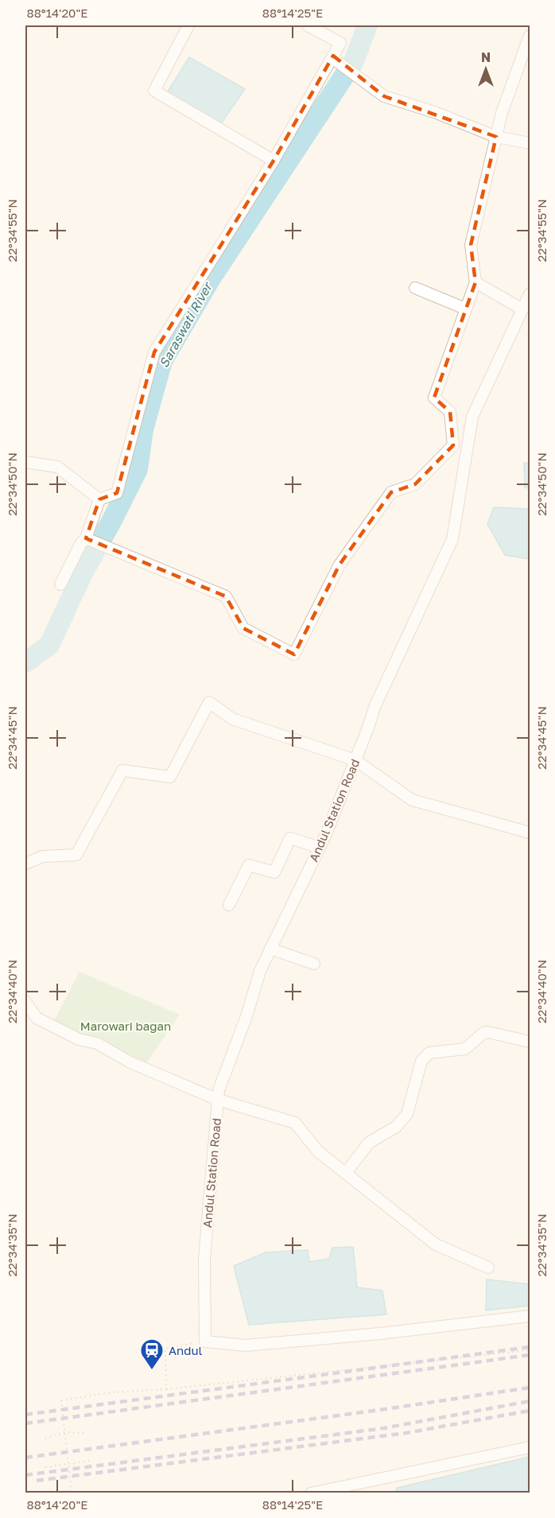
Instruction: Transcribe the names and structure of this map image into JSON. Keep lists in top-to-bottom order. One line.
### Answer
{"streets":{"street":["Andul Station Road"]},"water":["Saraswati River"],"parks":["Marowari bagan"],"places":{"station":["Andul"]},"north":"top","coordinates":["88°14'20\"E","88°14'25\"E","22°34'55\"N","22°34'50\"N","22°34'45\"N","22°34'40\"N","22°34'35\"N"]}
